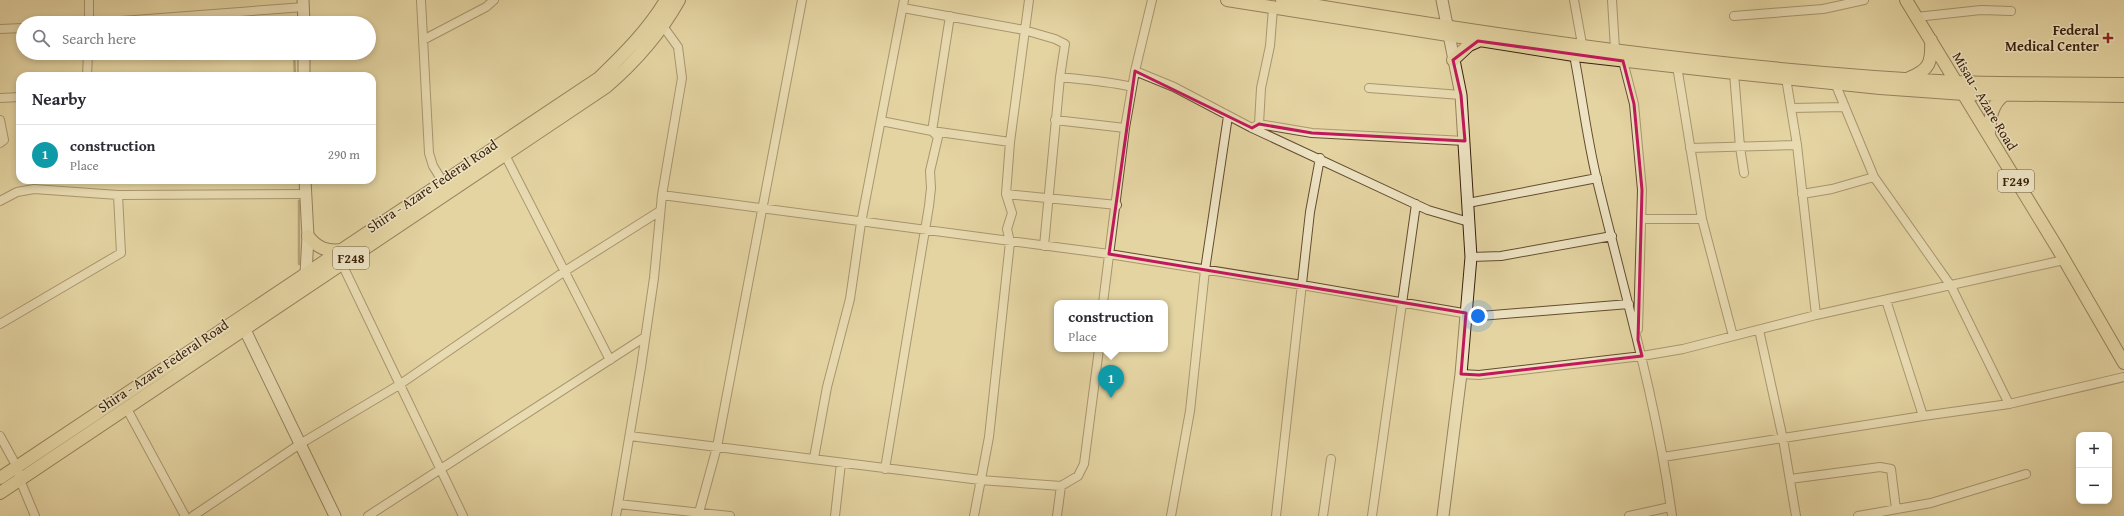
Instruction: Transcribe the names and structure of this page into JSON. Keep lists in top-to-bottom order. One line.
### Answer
{"streets":{"main road":["Misau - Azare Road","F249","Shira - Azare Federal Road","F248"]},"places":{"health":["Federal Medical Center"]},"page":{"search":"Search here","heading":"Nearby","list":[{"mark":"1","name":"construction","note":"Place","value":"290 m"}],"popup":["construction","Place"],"pins":"1","map_buttons":["+","−"]}}
